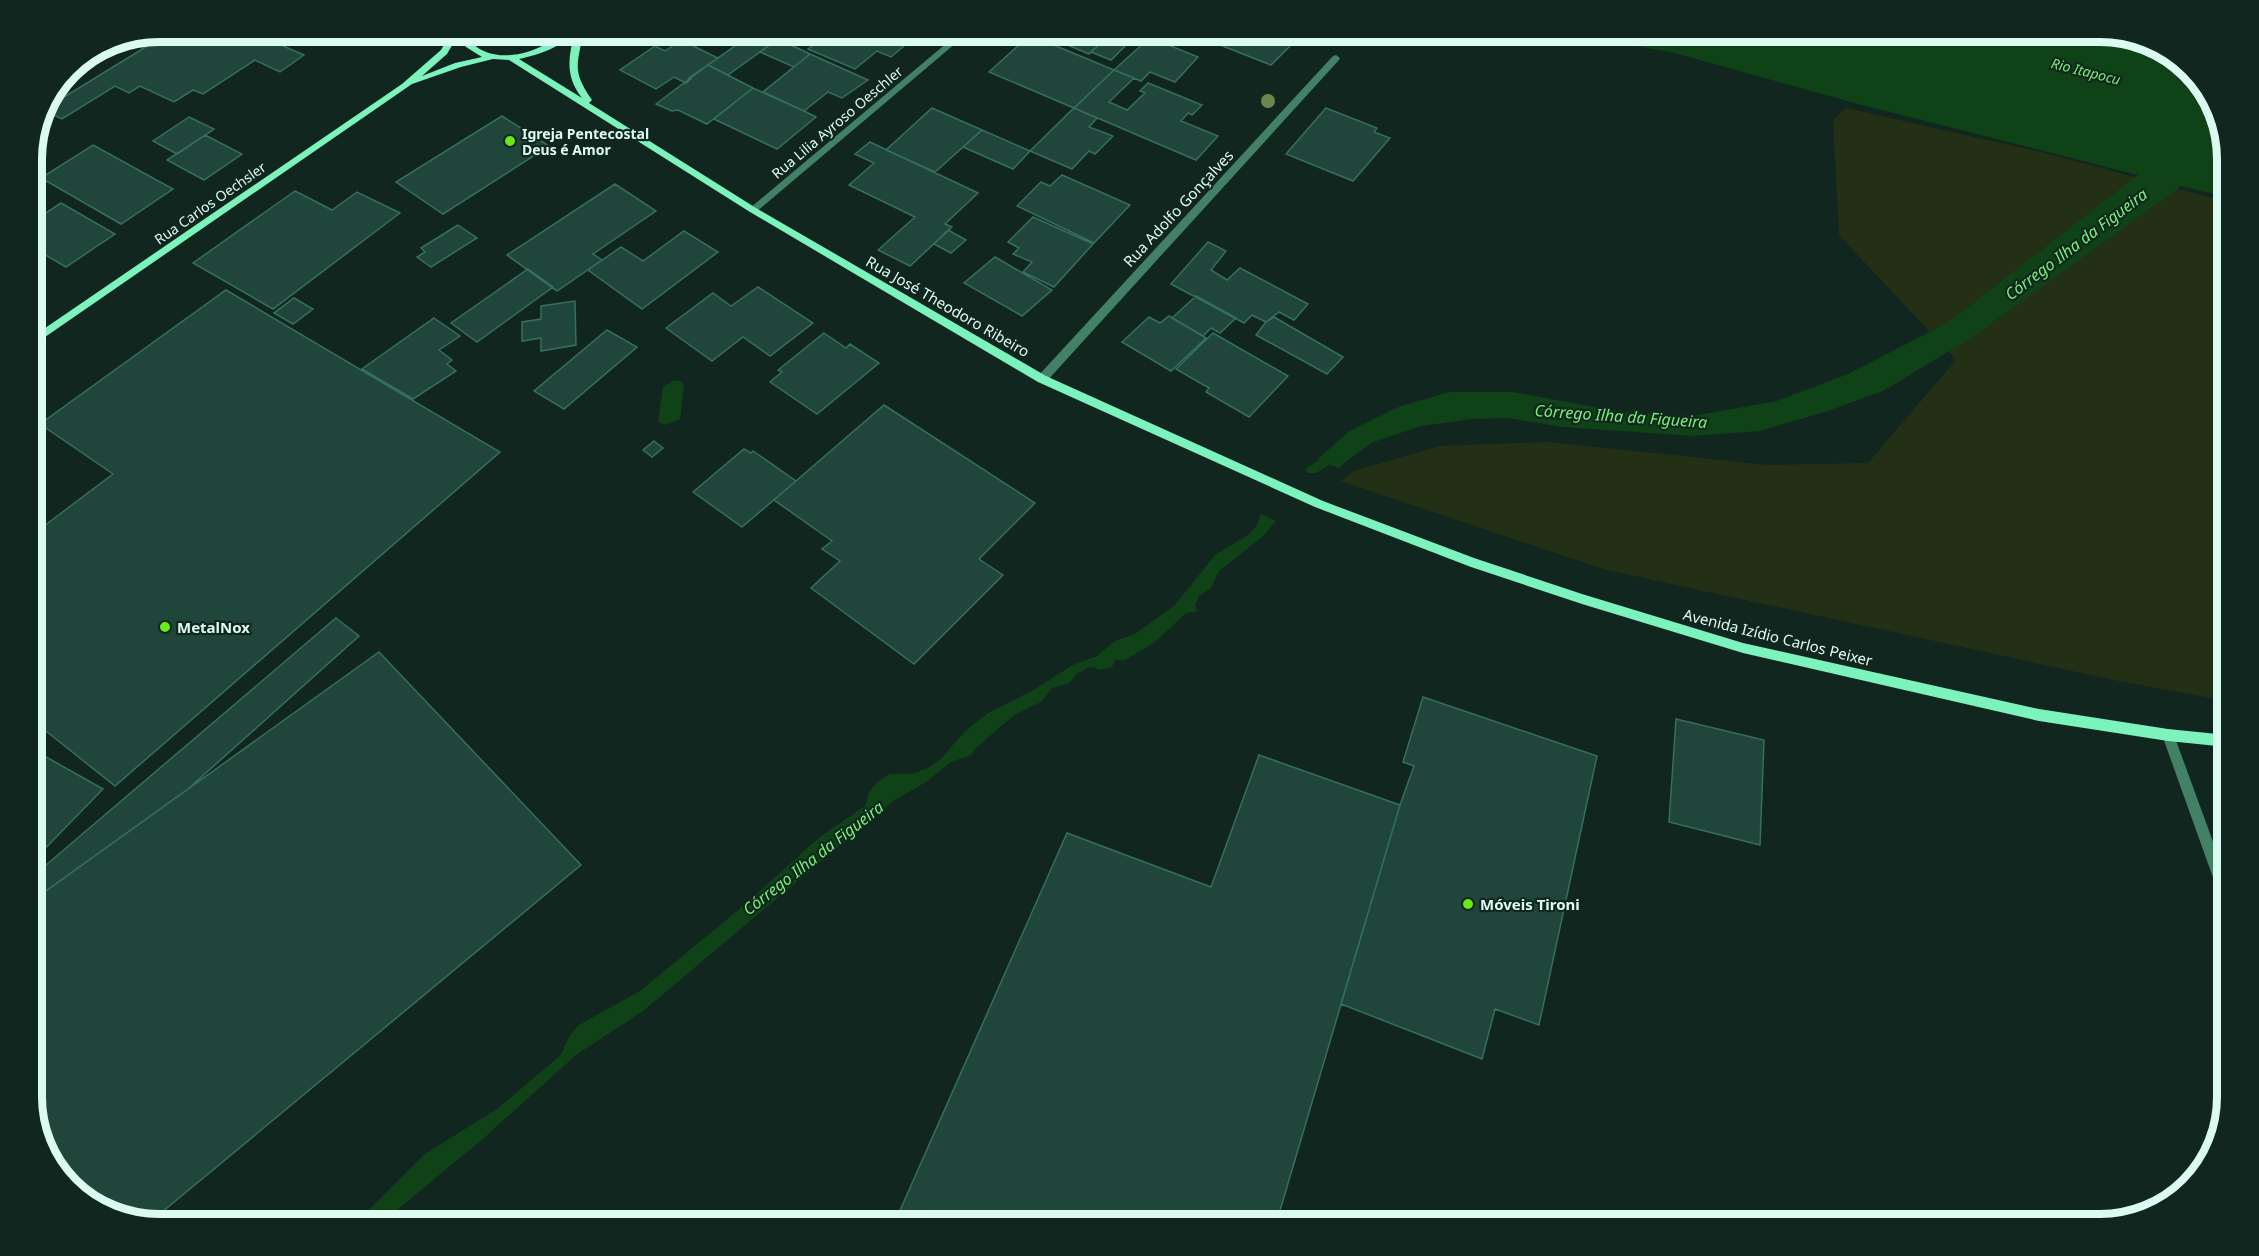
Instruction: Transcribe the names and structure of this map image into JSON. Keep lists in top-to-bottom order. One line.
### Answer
{"streets":{"main road":["Rua Carlos Oechsler","Rua José Theodoro Ribeiro","Avenida Izídio Carlos Peixer"],"street":["Rua Lilia Ayroso Oeschler","Rua Adolfo Gonçalves"]},"crossings":[["Rua Lilia Ayroso Oeschler","Rua José Theodoro Ribeiro"],["Rua Adolfo Gonçalves","Rua José Theodoro Ribeiro"],["Rua José Theodoro Ribeiro","Avenida Izídio Carlos Peixer"]],"water":["Rio Itapocu","Córrego Ilha da Figueira"],"places":["Igreja Pentecostal Deus é Amor","MetalNox","Móveis Tironi"]}
